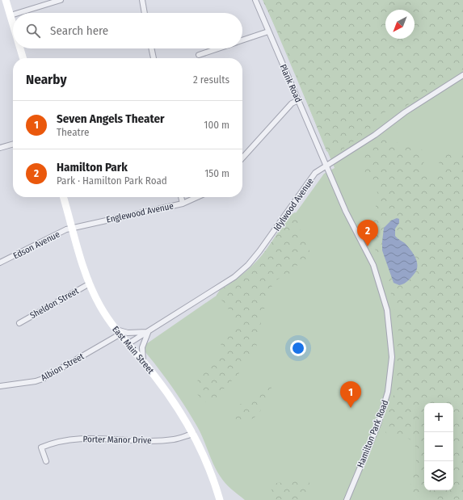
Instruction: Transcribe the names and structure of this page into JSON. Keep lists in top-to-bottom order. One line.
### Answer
{"streets":{"main road":["East Main Street"],"street":["Plank Road","Idylwood Avenue","Englewood Avenue","Edson Avenue","Sheldon Street","Albion Street","Hamilton Park Road","Porter Manor Drive"]},"crossings":[["Plank Road","Idylwood Avenue"],["Plank Road","Hamilton Park Road"],["Idylwood Avenue","East Main Street"],["Idylwood Avenue","Albion Street"],["Idylwood Avenue","Hamilton Park Road"],["Englewood Avenue","Edson Avenue"],["Englewood Avenue","East Main Street"],["Edson Avenue","East Main Street"],["Sheldon Street","East Main Street"],["East Main Street","Albion Street"],["East Main Street","Porter Manor Drive"]],"north":"bottom left","page":{"search":"Search here","heading":["Nearby","2 results"],"list":[{"mark":"1","name":"Seven Angels Theater","note":"Theatre","value":"100 m"},{"mark":"2","name":"Hamilton Park","note":"Park · Hamilton Park Road","value":"150 m"}],"pins":["2","1"],"map_buttons":["+","−"]}}
